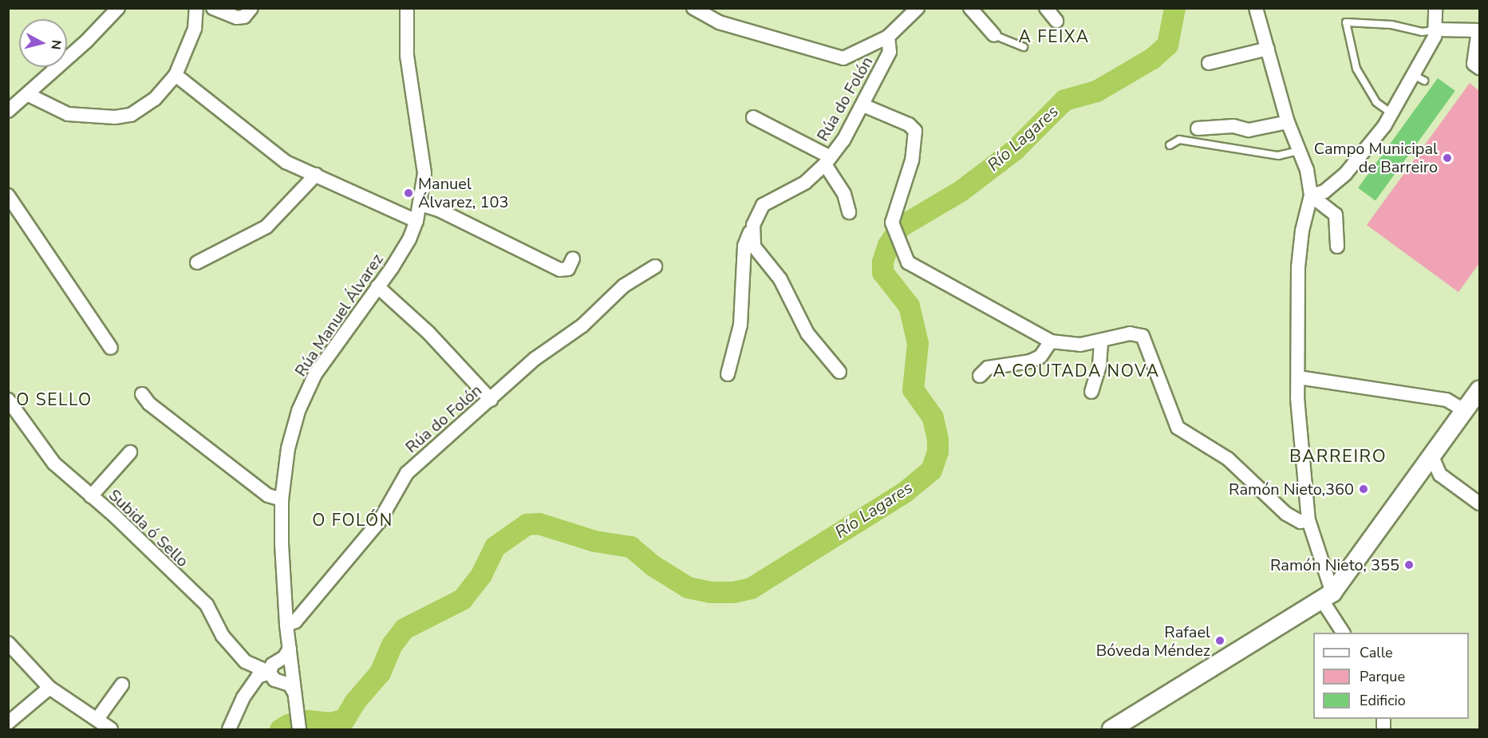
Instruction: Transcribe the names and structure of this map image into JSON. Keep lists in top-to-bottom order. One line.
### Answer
{"streets":{"street":["Rúa do Folón","Rúa Manuel Álvarez","Subida ó Sello"]},"crossings":[["Rúa do Folón","Rúa Manuel Álvarez"],["Rúa Manuel Álvarez","Subida ó Sello"]],"districts":["A FEIXA","A COUTADA NOVA","O SELLO","BARREIRO","O FOLÓN"],"water":["Río Lagares"],"places":["Campo Municipal de Barreiro","Manuel Álvarez, 103","Ramón Nieto,360","Ramón Nieto, 355","Rafael Bóveda Méndez"],"legend":["Calle","Parque","Edificio"],"north":"right"}
